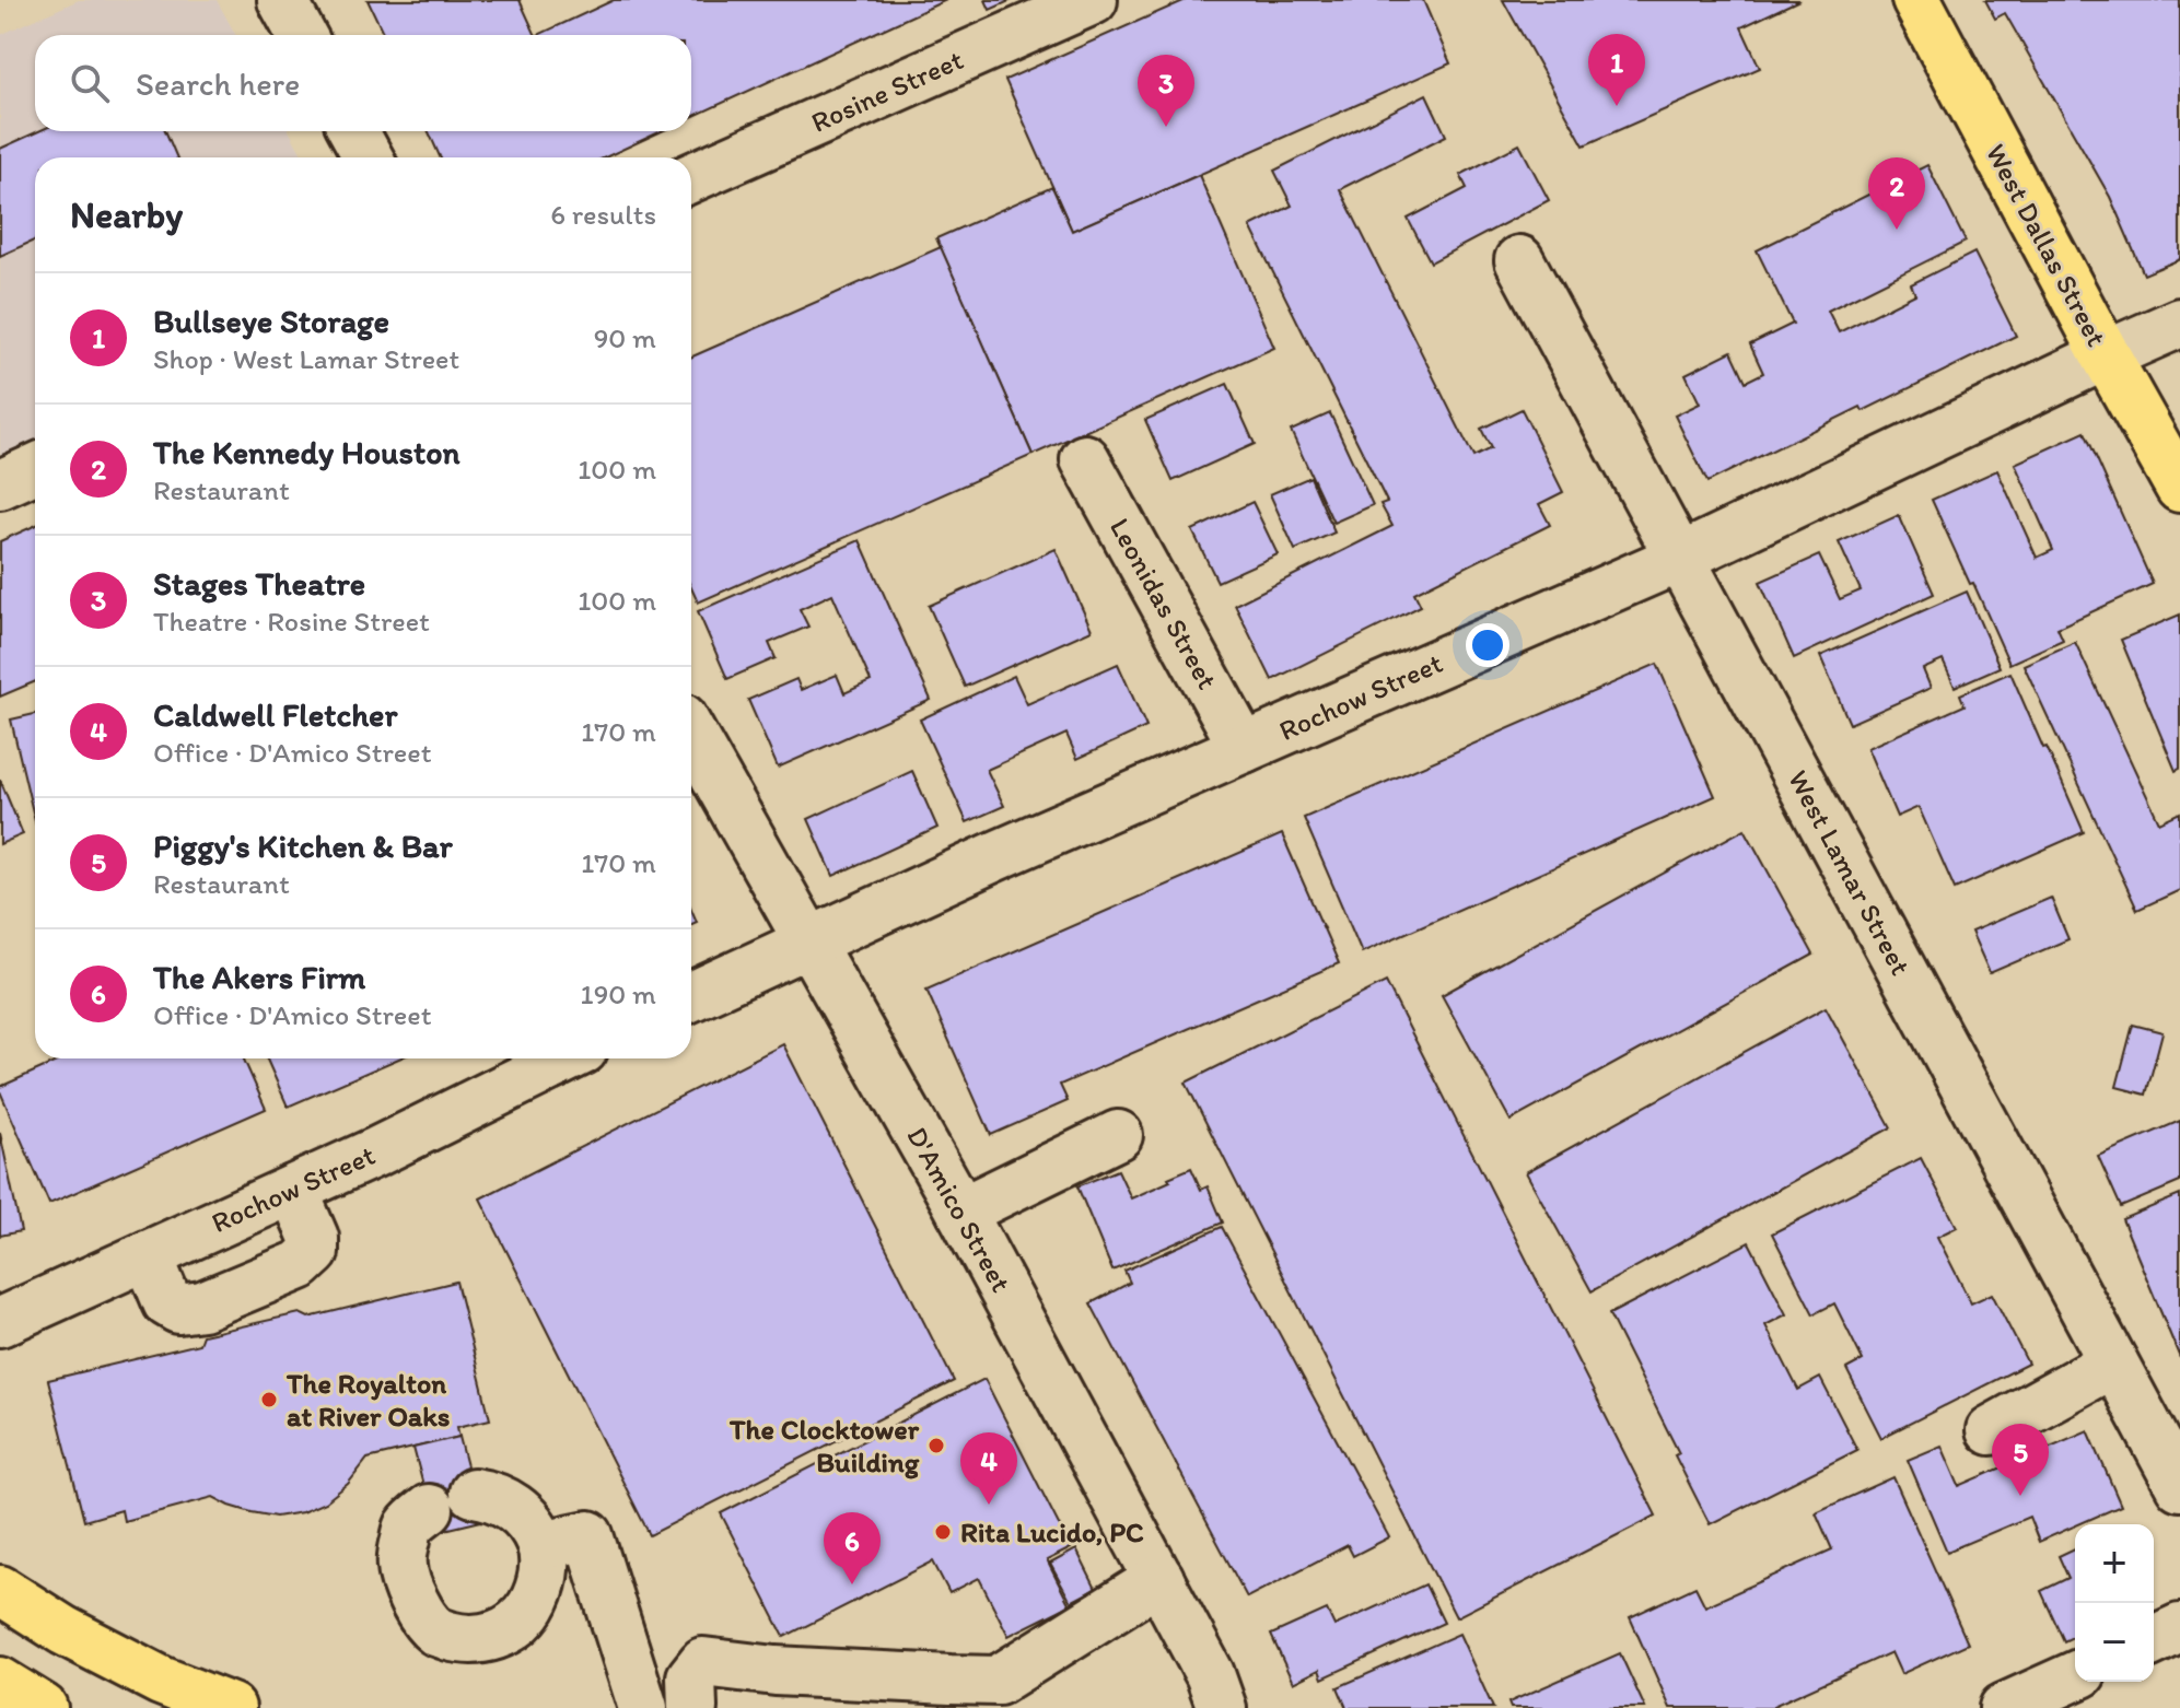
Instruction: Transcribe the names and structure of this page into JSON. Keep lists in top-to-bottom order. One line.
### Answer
{"streets":{"main road":["West Dallas Street"],"street":["Rosine Street","Leonidas Street","Rochow Street","West Lamar Street","D'Amico Street"]},"crossings":[["West Dallas Street","Rochow Street"],["Leonidas Street","Rochow Street"],["Rochow Street","West Lamar Street"],["Rochow Street","D'Amico Street"]],"places":["The Royalton at River Oaks","The Clocktower Building","Rita Lucido, PC"],"page":{"pins":["1","3","2","5","4","6"],"search":"Search here","heading":["Nearby","6 results"],"list":[{"mark":"1","name":"Bullseye Storage","note":"Shop · West Lamar Street","value":"90 m"},{"mark":"2","name":"The Kennedy Houston","note":"Restaurant","value":"100 m"},{"mark":"3","name":"Stages Theatre","note":"Theatre · Rosine Street","value":"100 m"},{"mark":"4","name":"Caldwell Fletcher","note":"Office · D'Amico Street","value":"170 m"},{"mark":"5","name":"Piggy's Kitchen & Bar","note":"Restaurant","value":"170 m"},{"mark":"6","name":"The Akers Firm","note":"Office · D'Amico Street","value":"190 m"}],"map_buttons":["+","−"]}}
